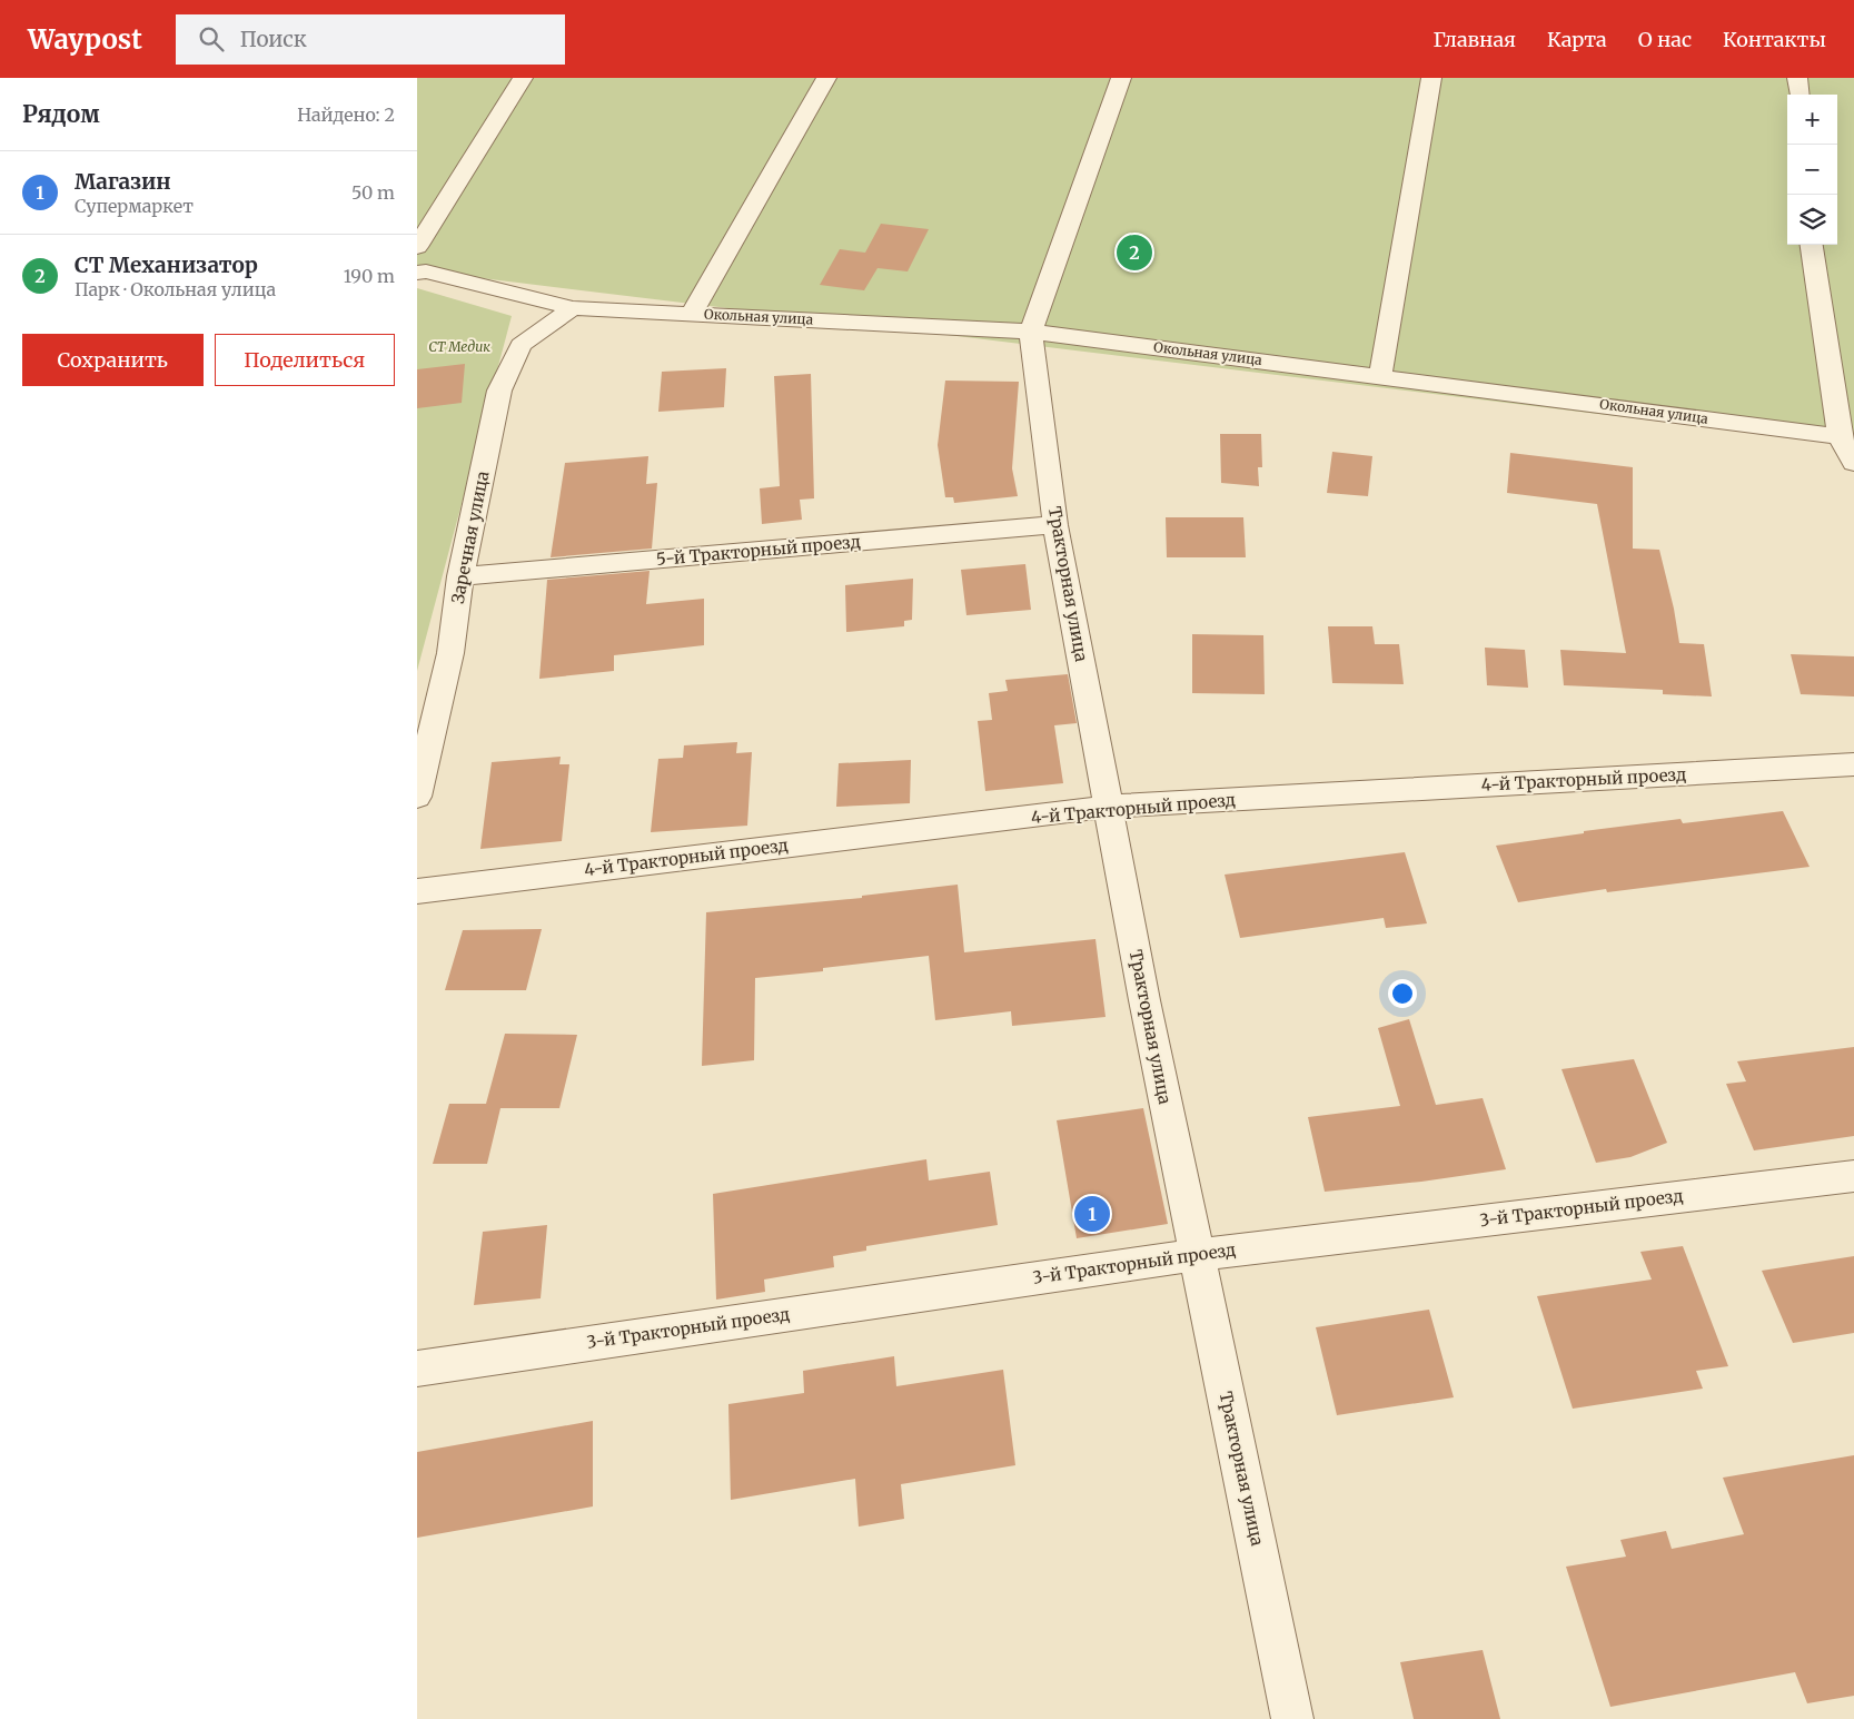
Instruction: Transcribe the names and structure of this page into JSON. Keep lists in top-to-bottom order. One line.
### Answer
{"streets":{"street":["Окольная улица","Заречная улица","5-й Тракторный проезд","Тракторная улица","4-й Тракторный проезд","3-й Тракторный проезд"]},"crossings":[["Окольная улица","Заречная улица"],["Окольная улица","Тракторная улица"],["Заречная улица","5-й Тракторный проезд"],["5-й Тракторный проезд","Тракторная улица"],["Тракторная улица","4-й Тракторный проезд"],["Тракторная улица","3-й Тракторный проезд"]],"parks":["СТ Медик"],"page":{"header":"Waypost","search":"Поиск","nav":["Главная","Карта","О нас","Контакты"],"heading":["Рядом","Найдено: 2"],"map_buttons":["+","−"],"list":[{"mark":"1","name":"Магазин","note":"Супермаркет","value":"50 m"},{"mark":"2","name":"СТ Механизатор","note":"Парк · Окольная улица","value":"190 m"}],"pins":["2","1"],"buttons":["Сохранить","Поделиться"]}}
